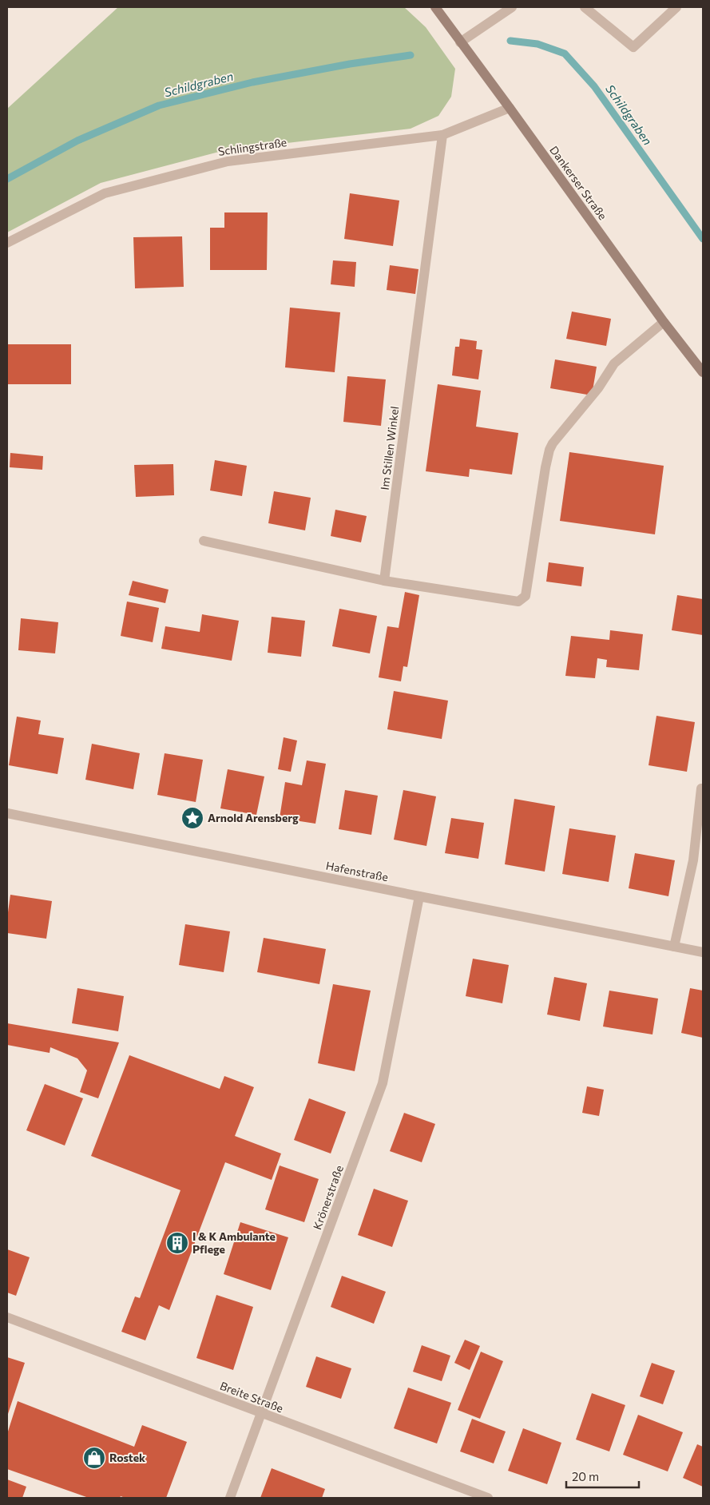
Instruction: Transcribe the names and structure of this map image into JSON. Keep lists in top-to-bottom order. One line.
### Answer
{"streets":{"main road":["Dankerser Straße"],"street":["Schlingstraße","Im Stillen Winkel","Hafenstraße","Krönerstraße","Breite Straße"]},"crossings":[["Schlingstraße","Dankerser Straße"],["Schlingstraße","Im Stillen Winkel"],["Hafenstraße","Krönerstraße"],["Krönerstraße","Breite Straße"]],"water":["Schildgraben"],"places":{"place":["Arnold Arensberg"],"building":["I & K Ambulante Pflege"],"shop":["Rostek"]},"scale_bar":"20 m"}
